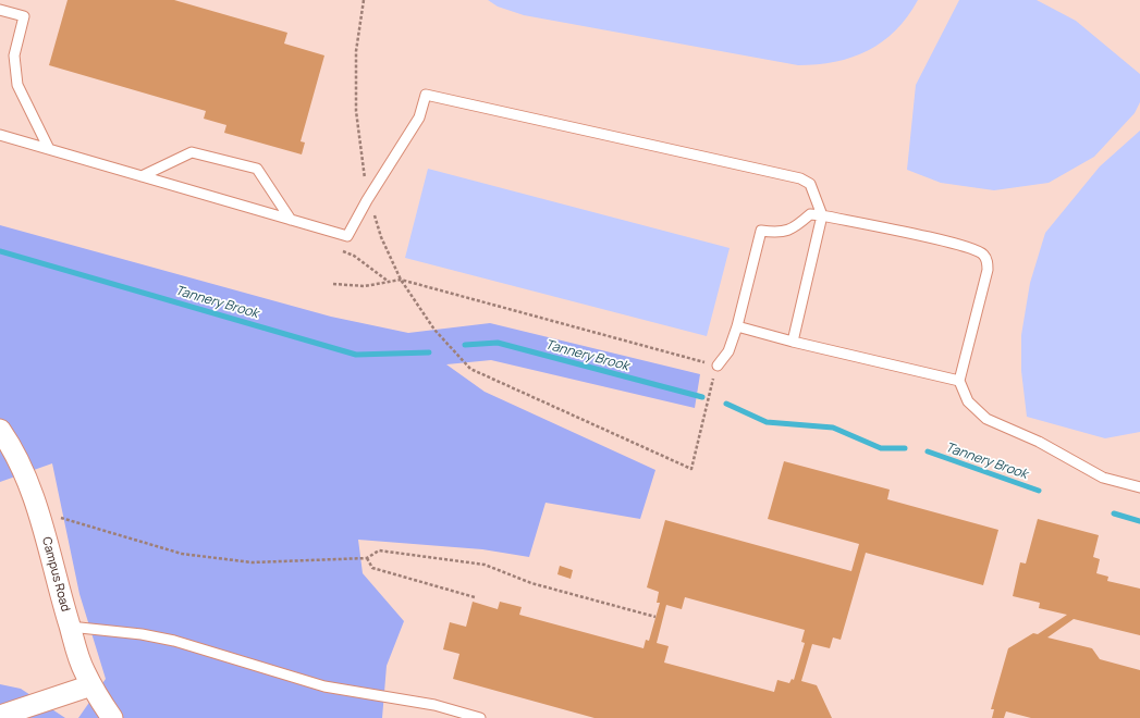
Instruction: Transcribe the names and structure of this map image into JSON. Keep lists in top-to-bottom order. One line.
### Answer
{"streets":{"street":["Campus Road"]},"water":["Tannery Brook"]}
